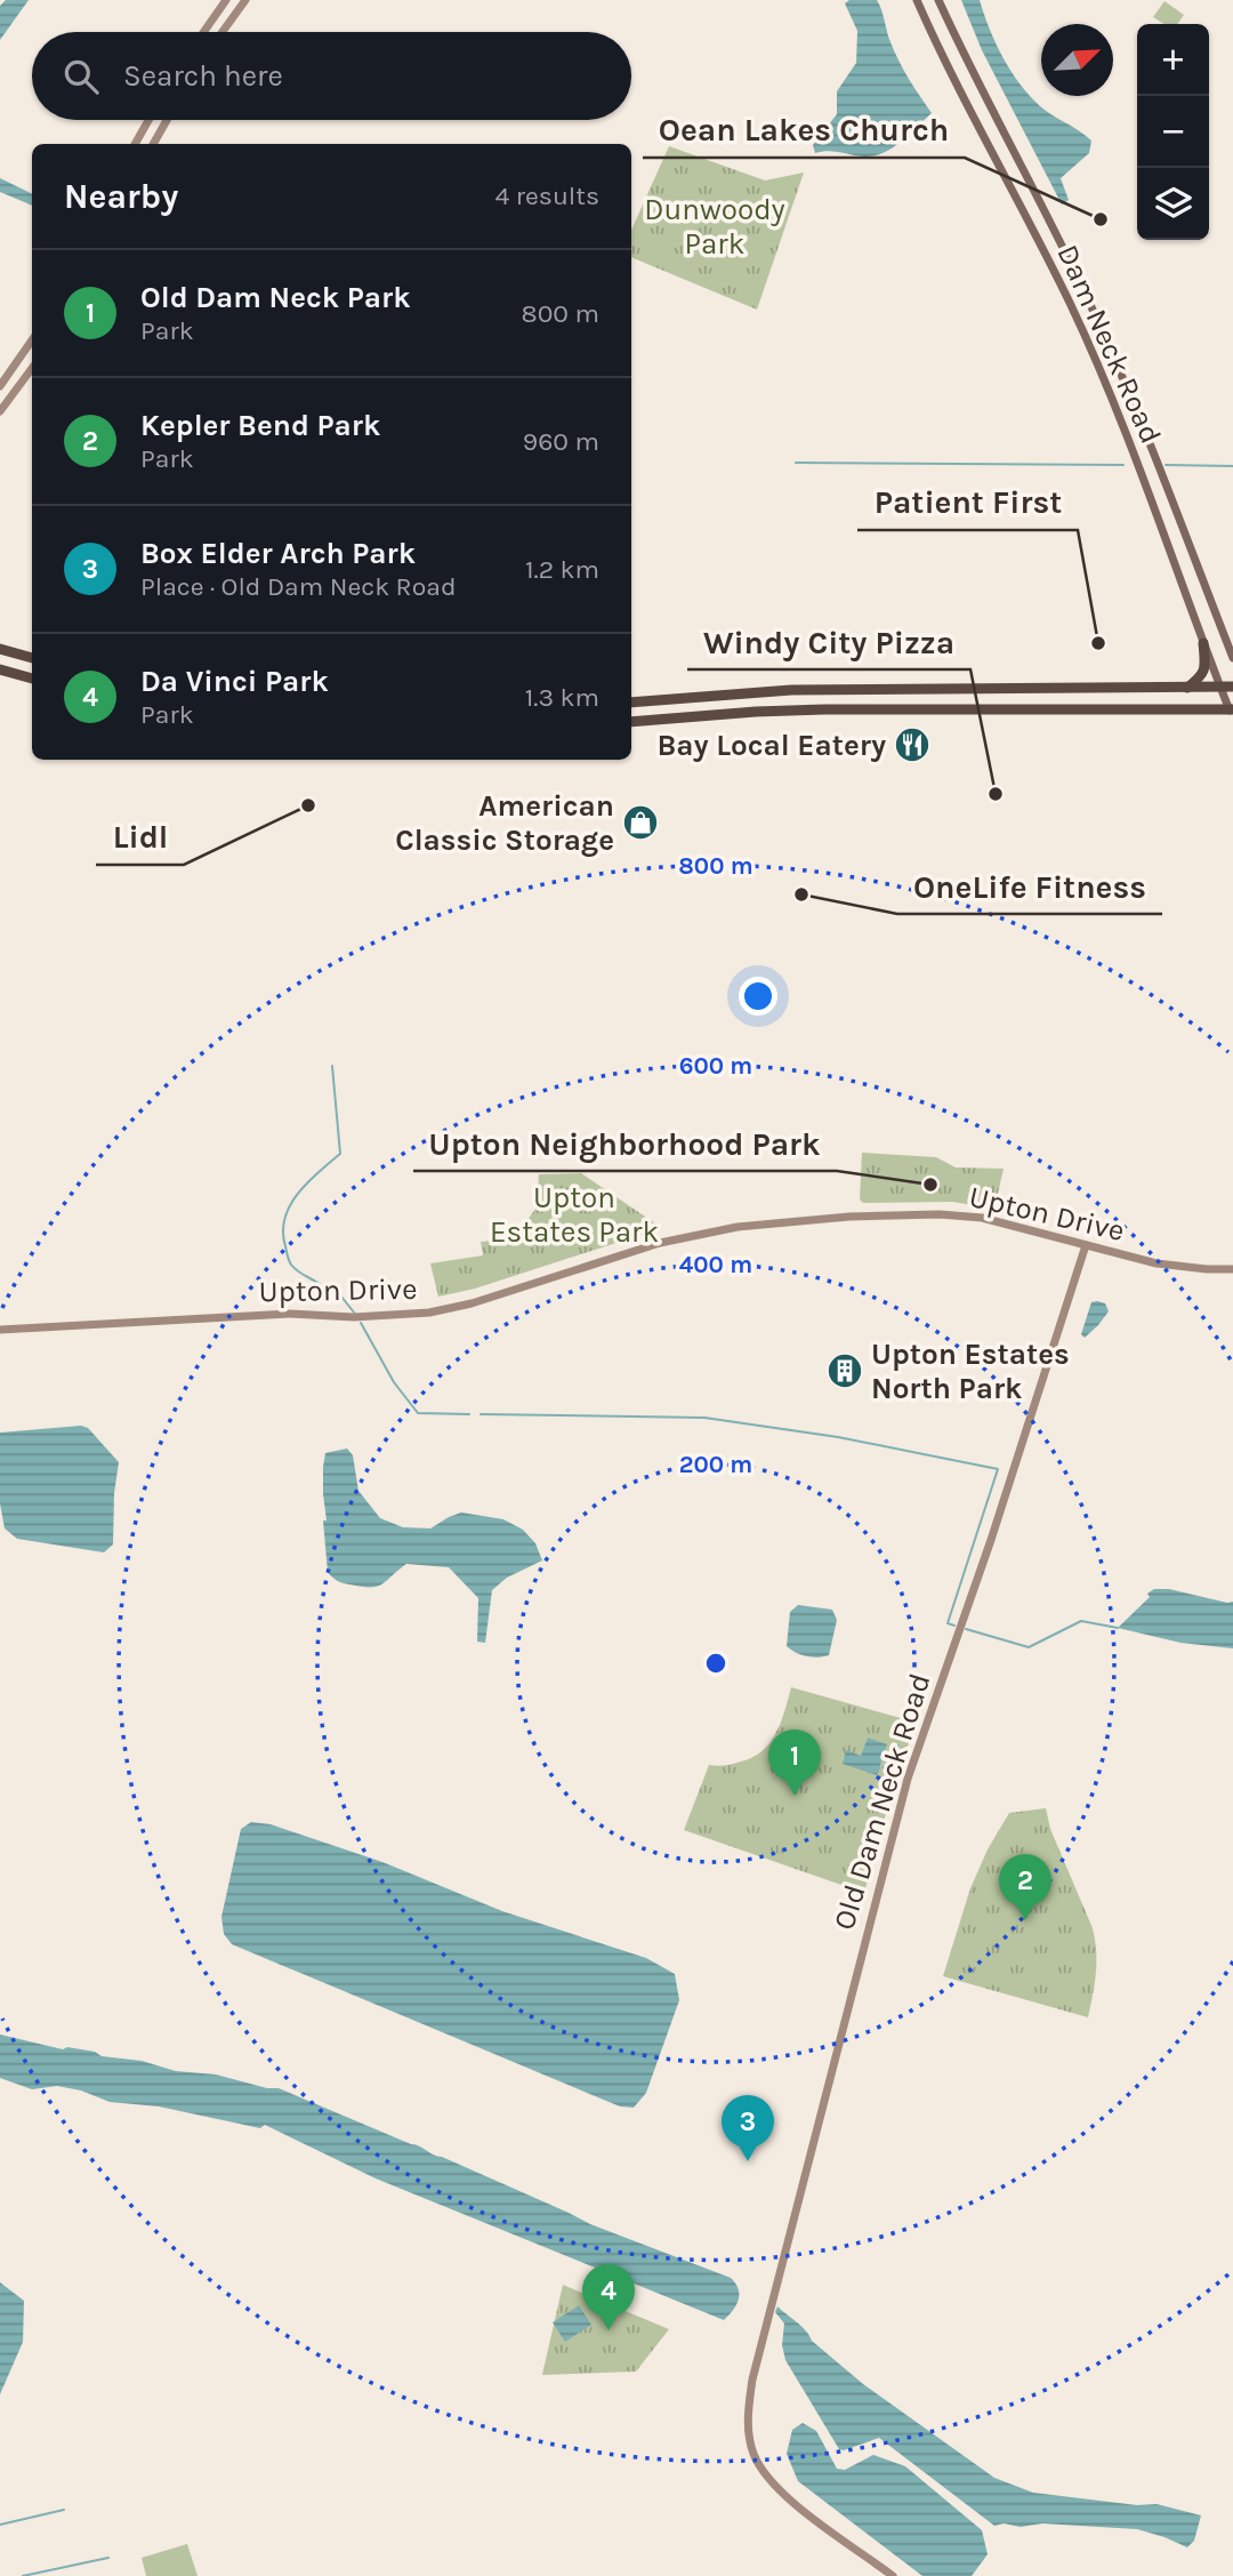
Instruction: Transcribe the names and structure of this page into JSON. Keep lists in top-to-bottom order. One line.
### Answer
{"streets":{"main road":["Dam Neck Road"],"street":["Upton Drive","Old Dam Neck Road"]},"crossings":[["Upton Drive","Old Dam Neck Road"]],"parks":["Dunwoody Park","Upton Estates Park"],"places":{"other":["Oean Lakes Church","Patient First","Windy City Pizza","Lidl","OneLife Fitness","Upton Neighborhood Park"],"restaurant":["Bay Local Eatery"],"shop":["American Classic Storage"],"building":["Upton Estates North Park"]},"north":"top right","page":{"map_buttons":["+","−"],"search":"Search here","heading":["Nearby","4 results"],"list":[{"mark":"1","name":"Old Dam Neck Park","note":"Park","value":"800 m"},{"mark":"2","name":"Kepler Bend Park","note":"Park","value":"960 m"},{"mark":"3","name":"Box Elder Arch Park","note":"Place · Old Dam Neck Road","value":"1.2 km"},{"mark":"4","name":"Da Vinci Park","note":"Park","value":"1.3 km"}],"pins":["1","2","3","4"]},"rings":["800 m","600 m","400 m","200 m"]}
